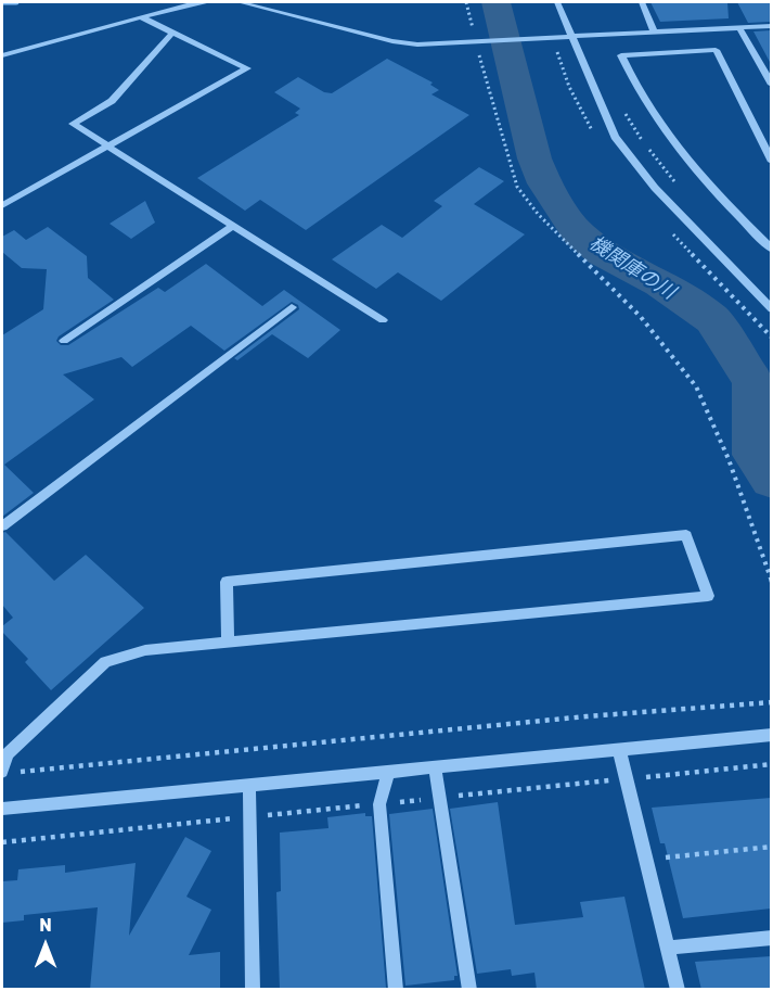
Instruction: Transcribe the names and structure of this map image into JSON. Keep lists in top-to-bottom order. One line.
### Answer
{"water":["機関庫の川"],"north":"top"}
